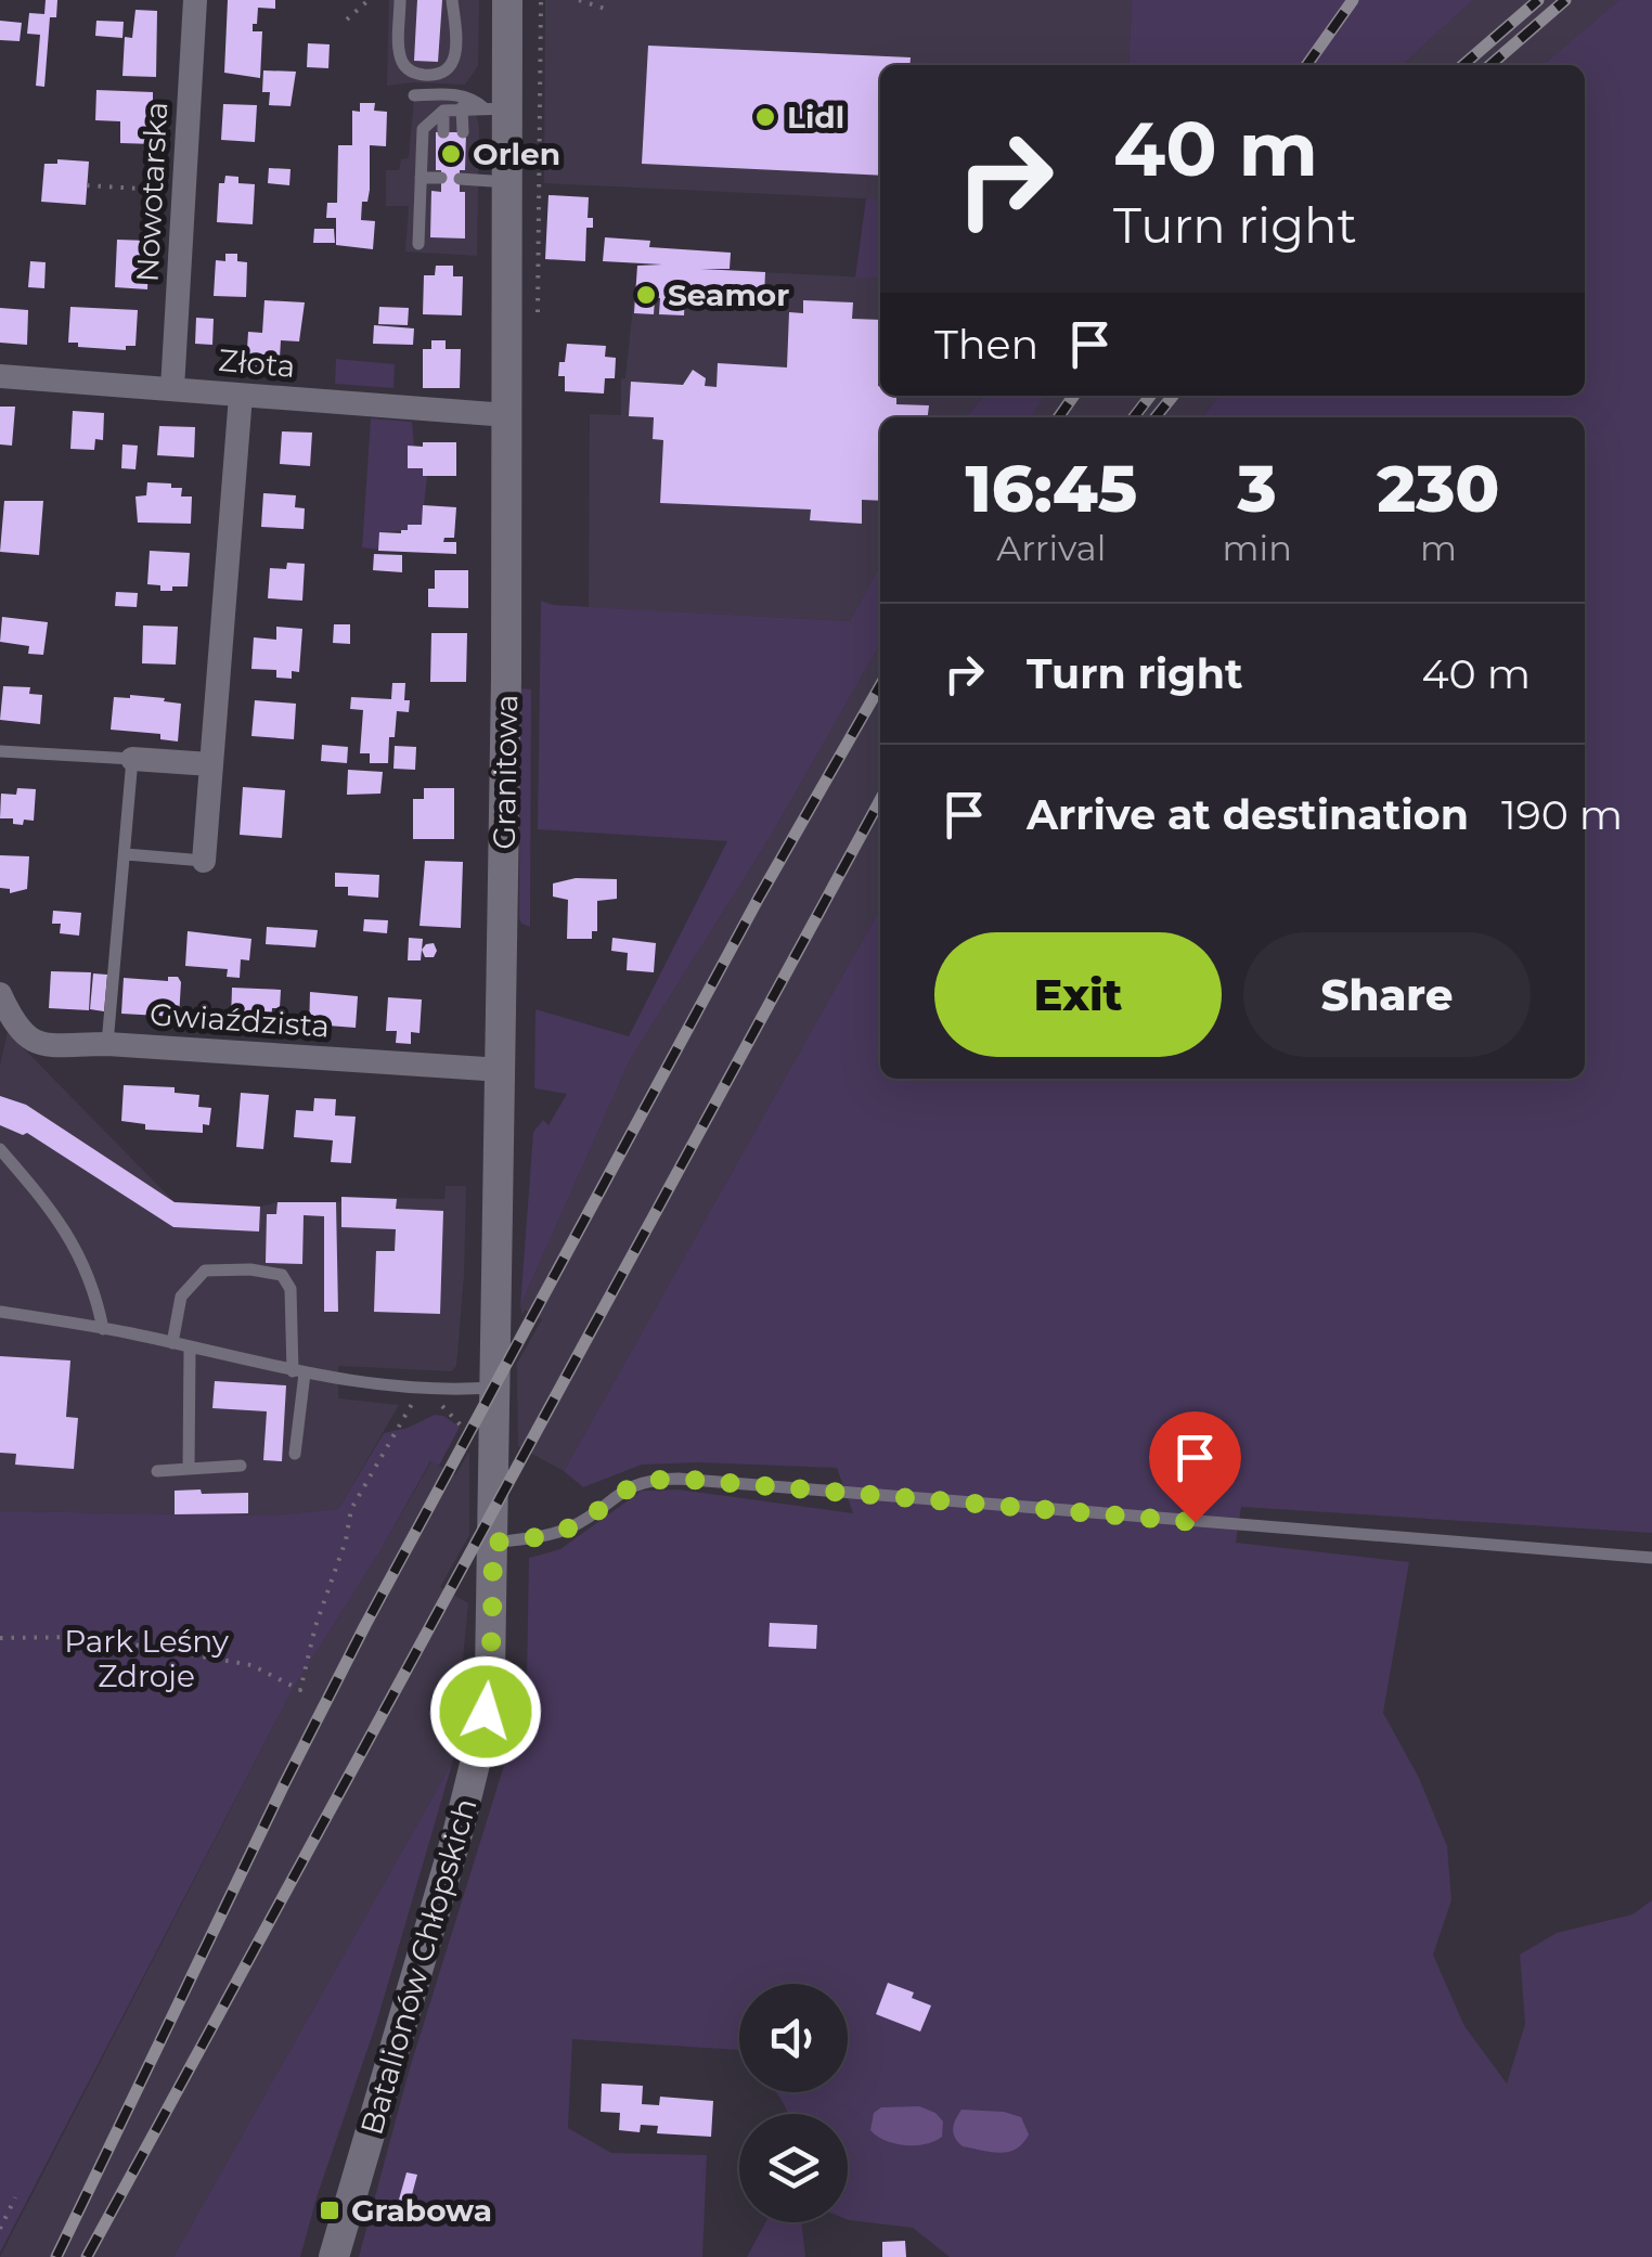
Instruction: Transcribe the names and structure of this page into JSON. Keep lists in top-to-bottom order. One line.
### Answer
{"streets":{"street":["Nowotarska","Złota","Granitowa","Gwiaździsta","Batalionów Chłopskich"]},"crossings":[["Nowotarska","Złota"],["Złota","Granitowa"],["Granitowa","Gwiaździsta"],["Granitowa","Batalionów Chłopskich"]],"parks":["Park Leśny Zdroje"],"places":{"other":["Lidl","Orlen","Seamor"],"transit":["Grabowa"]},"page":{"turn":["40 m","Turn right"],"then":"Then","eta":["16:45","Arrival","3","min","230","m"],"list":[{"name":"Turn right","value":"40 m"},{"name":"Arrive at destination","value":"190 m"}],"buttons":["Exit","Share"]}}
